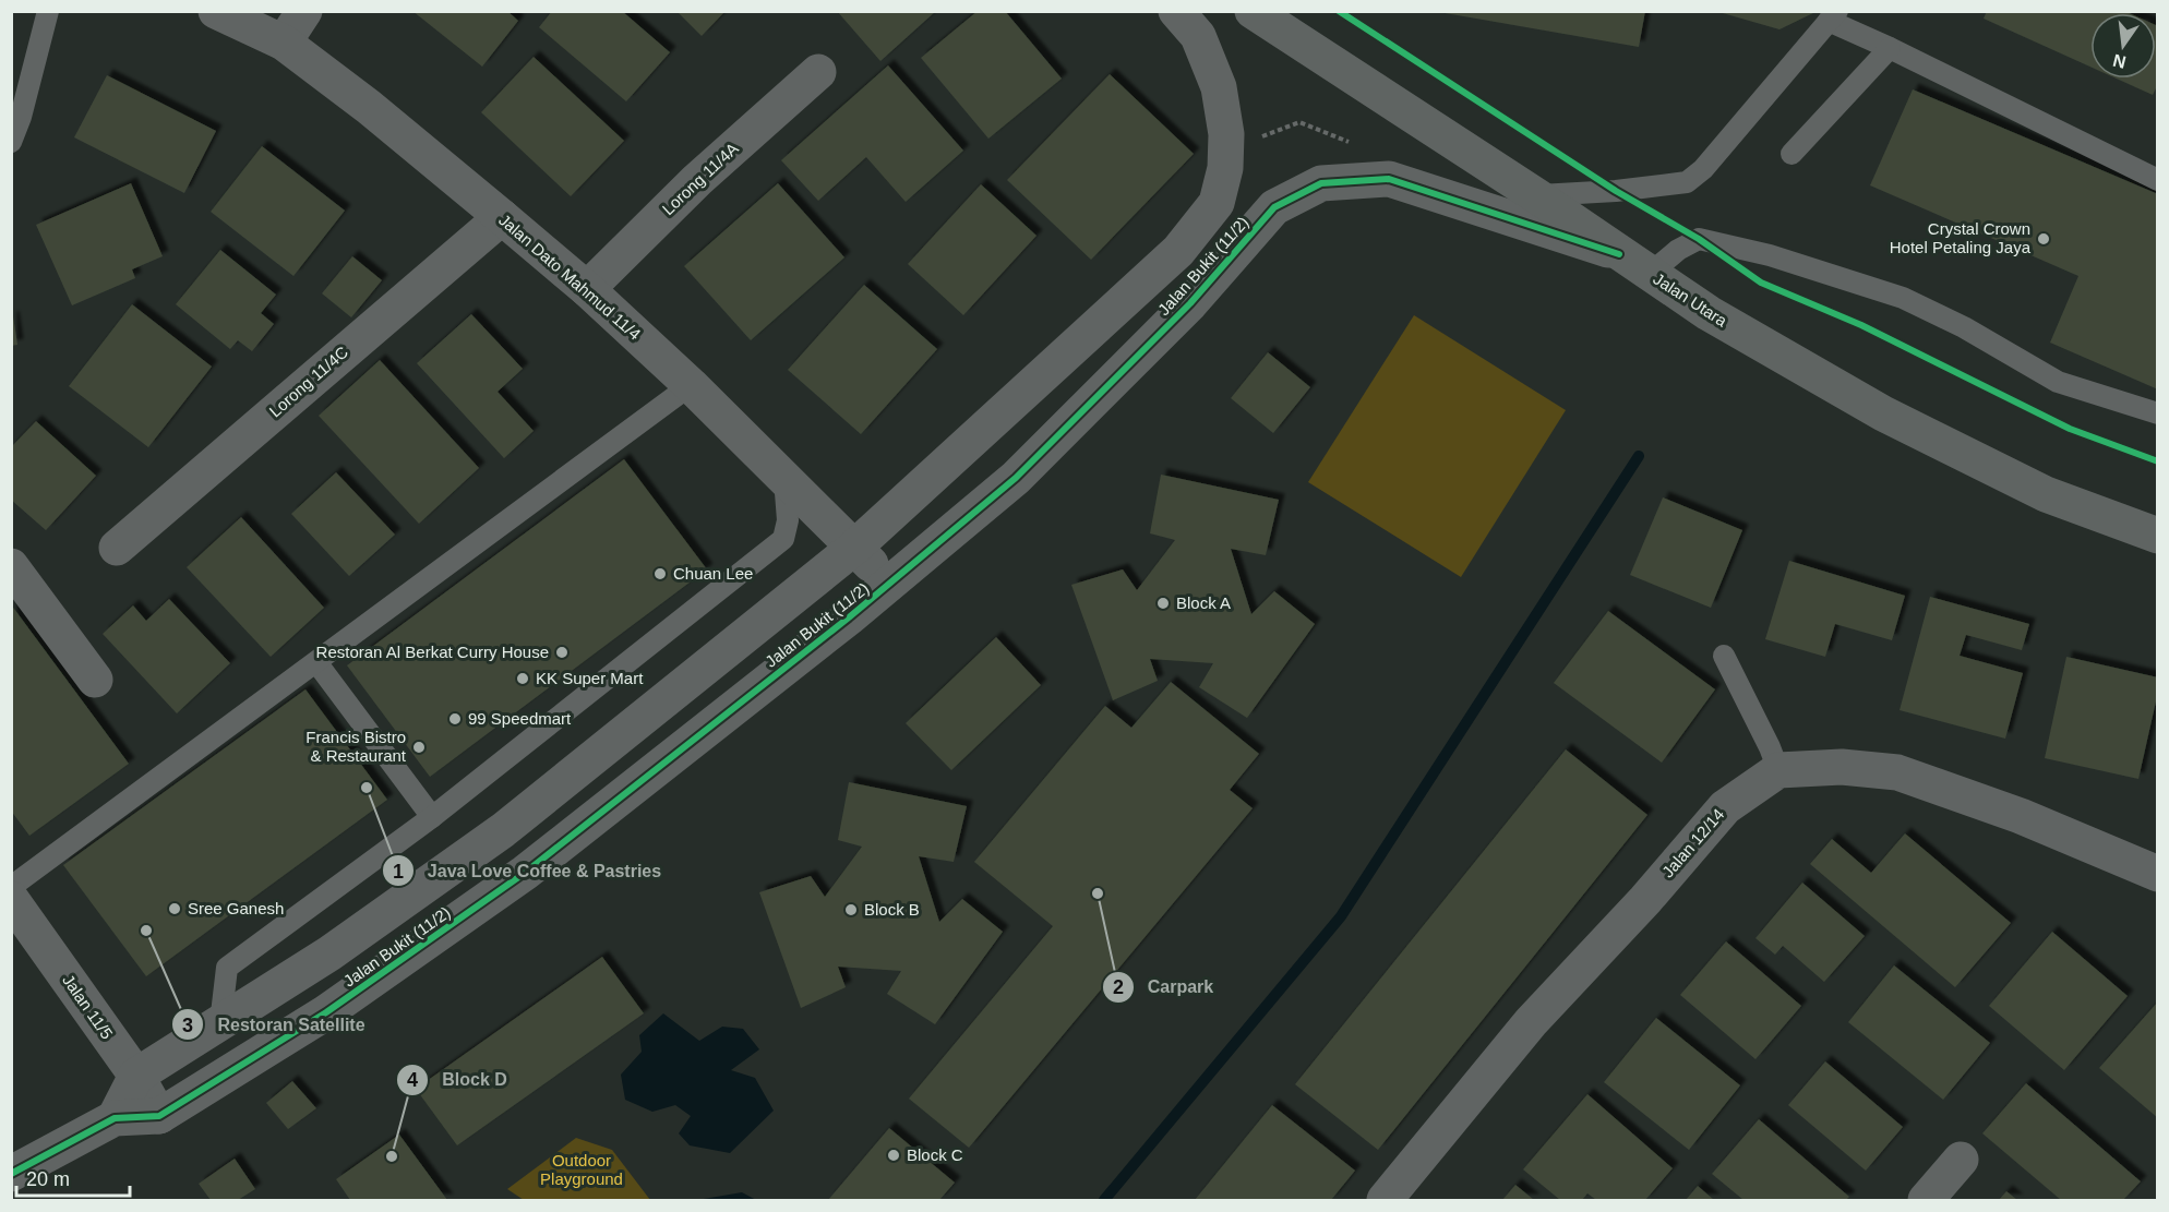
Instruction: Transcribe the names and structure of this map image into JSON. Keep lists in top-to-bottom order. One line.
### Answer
{"streets":{"main road":["Jalan Utara"],"street":["Lorong 11/4A","Jalan Bukit (11/2)","Jalan Dato Mahmud 11/4","Lorong 11/4C","Jalan 12/14","Jalan 11/5"]},"crossings":[["Lorong 11/4A","Jalan Dato Mahmud 11/4"],["Jalan Bukit (11/2)","Jalan Dato Mahmud 11/4"],["Jalan Bukit (11/2)","Jalan Utara"],["Jalan Bukit (11/2)","Jalan 11/5"],["Jalan Dato Mahmud 11/4","Lorong 11/4C"]],"parks":["Outdoor Playground"],"places":["Crystal Crown Hotel Petaling Jaya","Chuan Lee","Block A","Restoran Al Berkat Curry House","KK Super Mart","99 Speedmart","Francis Bistro & Restaurant","Java Love Coffee & Pastries","Carpark","Sree Ganesh","Block B","Restoran Satellite","Block C","Block D"],"scale_bar":"20 m","north":"bottom"}
